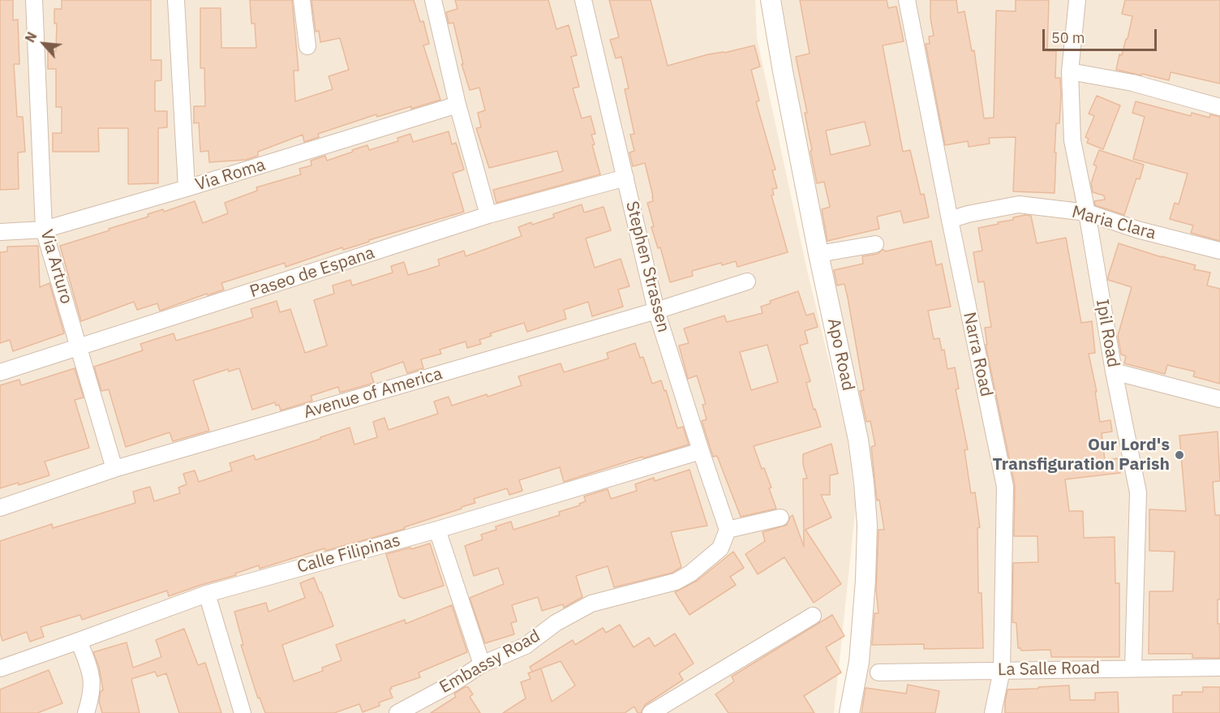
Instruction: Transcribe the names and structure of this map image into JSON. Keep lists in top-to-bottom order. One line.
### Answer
{"streets":{"street":["Via Roma","Maria Clara","Via Arturo","Stephen Strassen","Paseo de Espana","Ipil Road","Apo Road","Narra Road","Avenue of America","Calle Filipinas","Embassy Road","La Salle Road"]},"crossings":[["Via Roma","Via Arturo"],["Maria Clara","Ipil Road"],["Maria Clara","Narra Road"],["Via Arturo","Paseo de Espana"],["Via Arturo","Avenue of America"],["Stephen Strassen","Paseo de Espana"],["Stephen Strassen","Avenue of America"],["Stephen Strassen","Calle Filipinas"],["Stephen Strassen","Embassy Road"],["Ipil Road","La Salle Road"],["Narra Road","La Salle Road"]],"places":["Our Lord's Transfiguration Parish"],"scale_bar":"50 m","north":"top left"}
